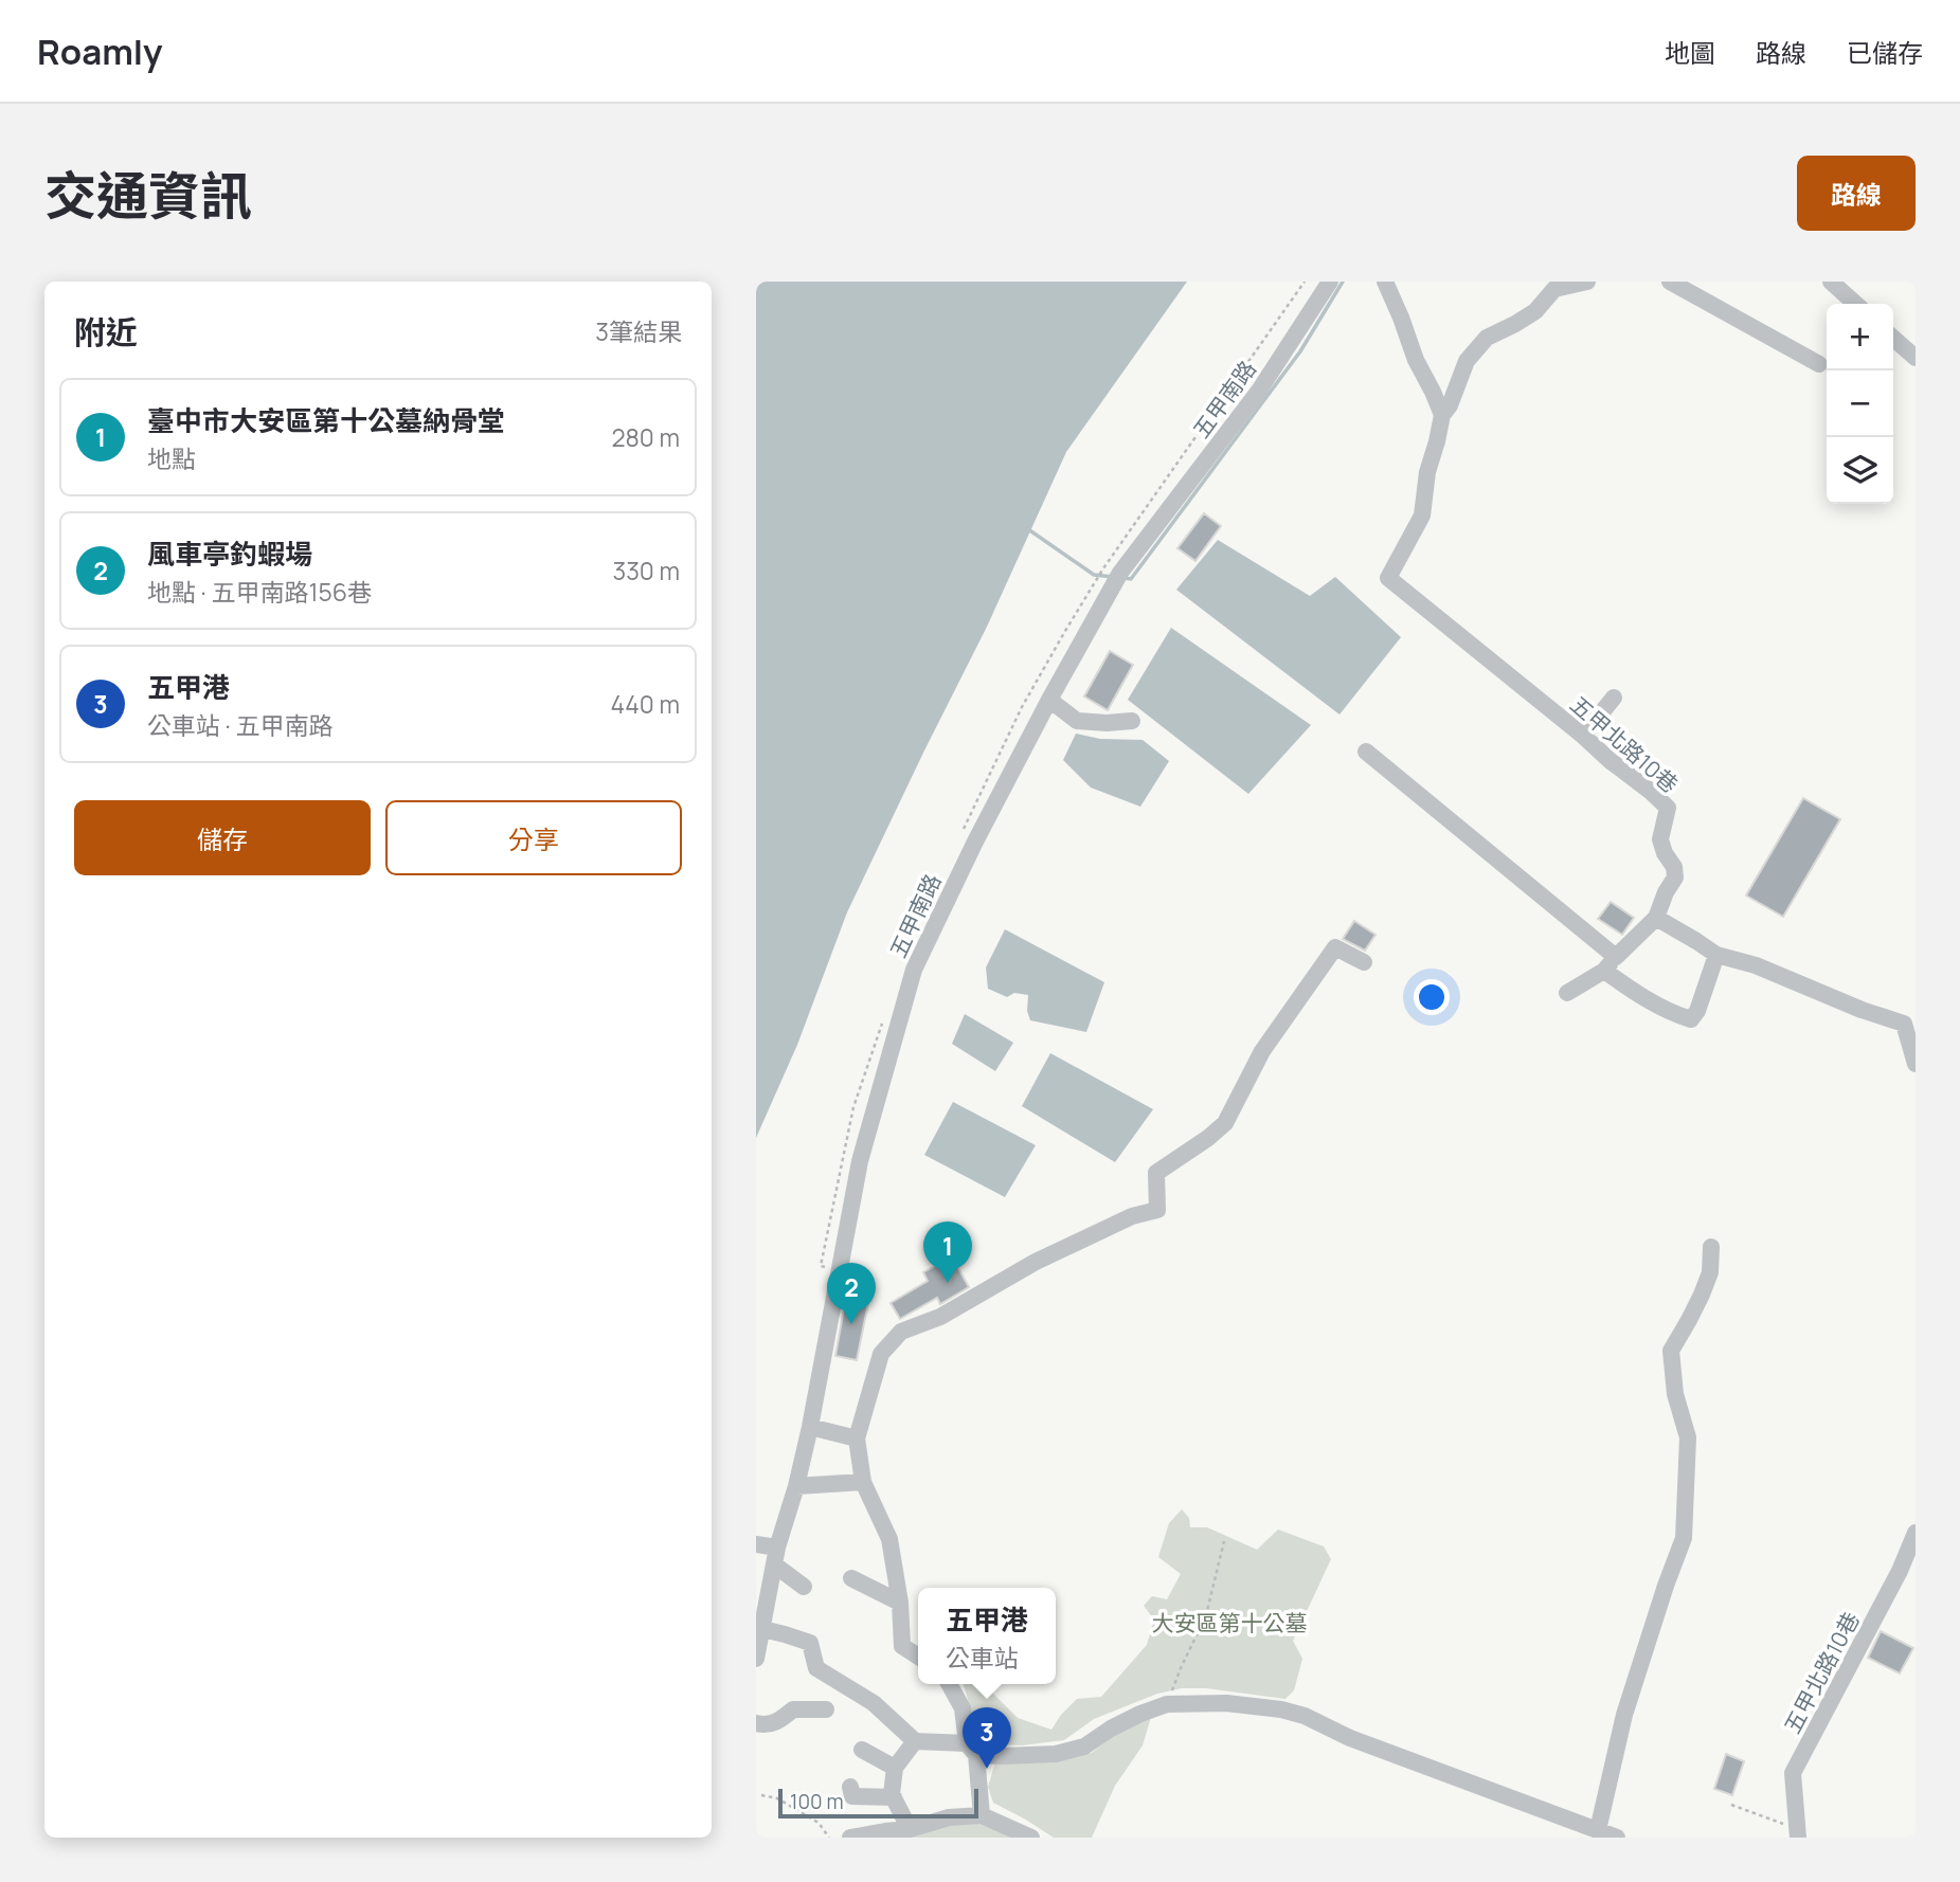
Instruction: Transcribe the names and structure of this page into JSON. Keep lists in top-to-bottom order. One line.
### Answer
{"streets":{"street":["五甲南路","五甲北路10巷"]},"parks":["大安區第十公墓"],"scale_bar":"100 m","page":{"header":"Roamly","nav":["地圖","路線","已儲存"],"title":"交通資訊","buttons":["路線",["儲存","分享"]],"heading":["附近","3筆結果"],"map_buttons":["+","−"],"list":[{"mark":"1","name":"臺中市大安區第十公墓納骨堂","note":"地點","value":"280 m"},{"mark":"2","name":"風車亭釣蝦場","note":"地點 · 五甲南路156巷","value":"330 m"},{"mark":"3","name":"五甲港","note":"公車站 · 五甲南路","value":"440 m"}],"pins":["1","2","3"],"popup":["五甲港","公車站"],"scale":"100 m"}}
